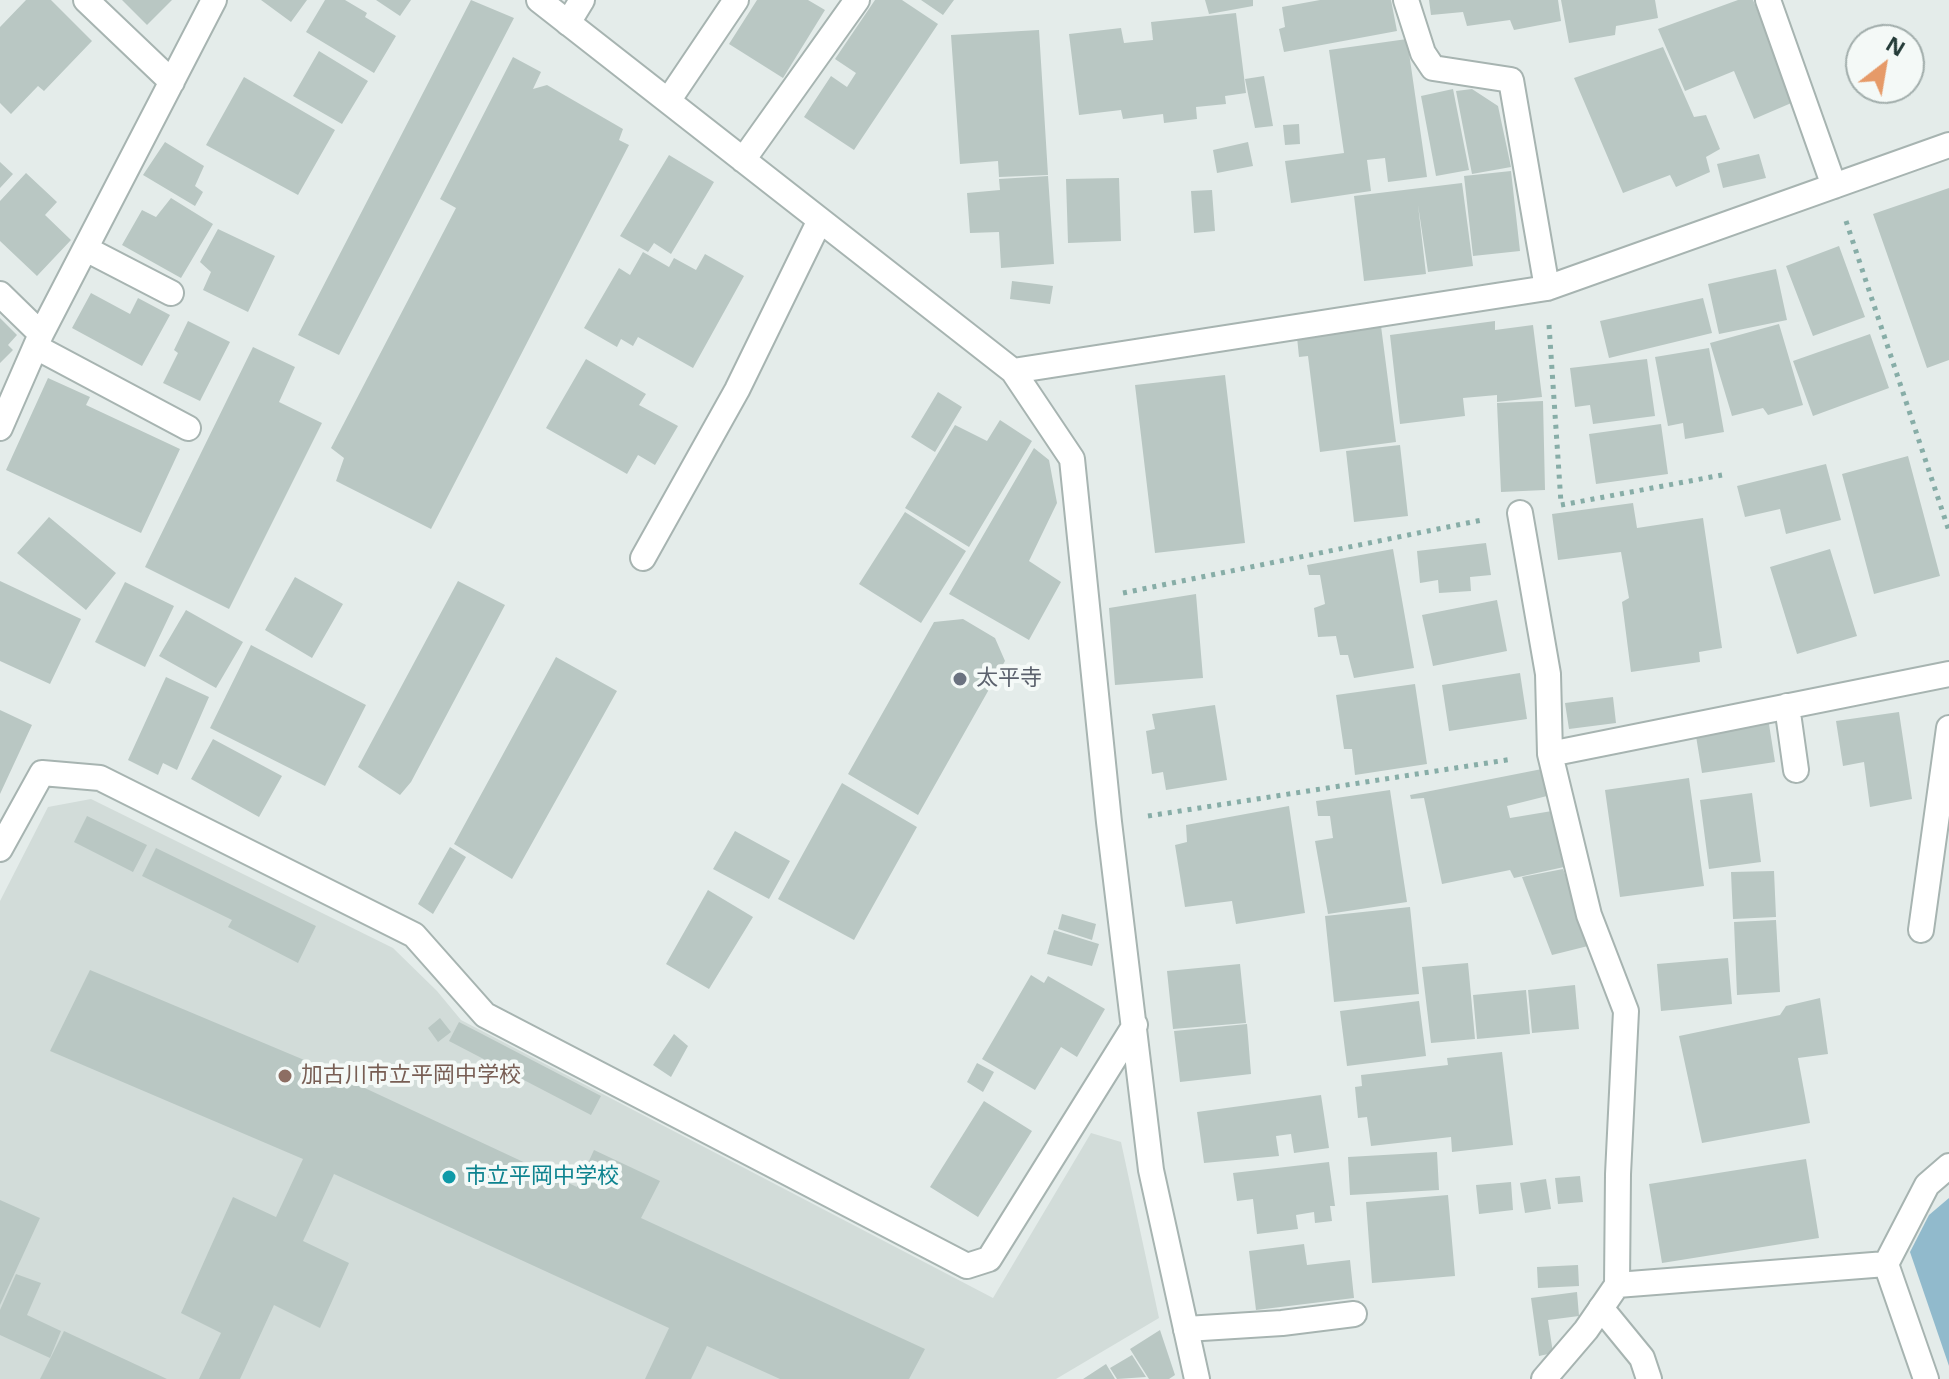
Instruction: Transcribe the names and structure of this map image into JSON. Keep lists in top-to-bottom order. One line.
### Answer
{"places":["太平寺","加古川市立平岡中学校","市立平岡中学校"],"north":"top right"}
